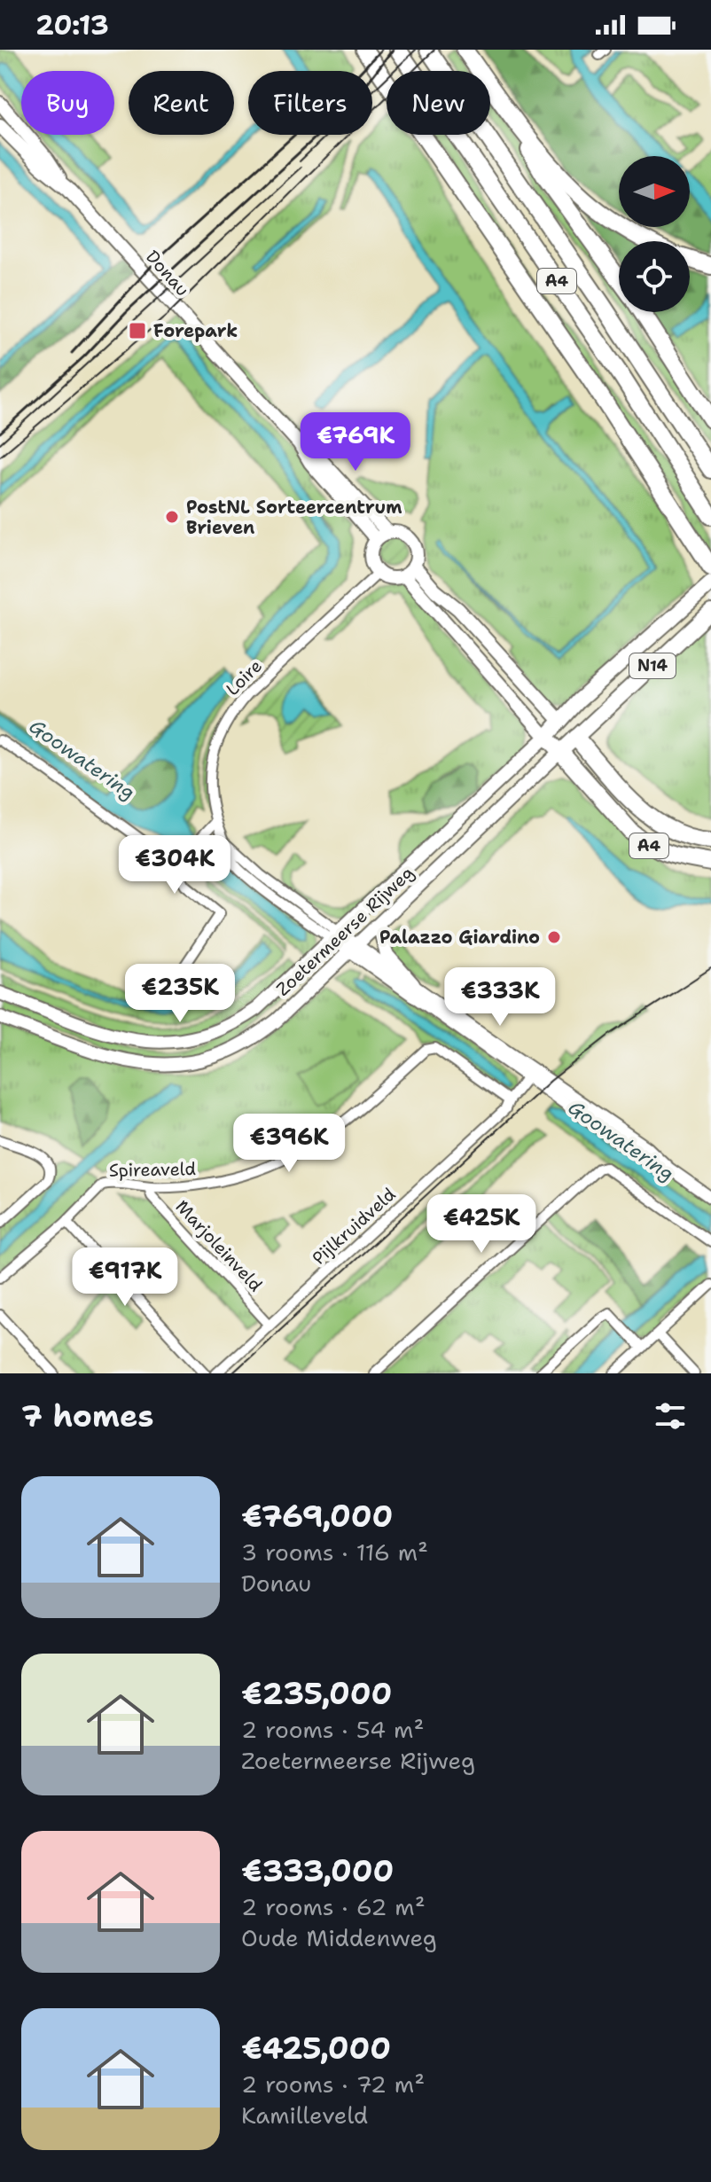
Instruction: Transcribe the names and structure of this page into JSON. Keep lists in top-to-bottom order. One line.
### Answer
{"streets":{"highway":["A4"],"main road":["Donau","N14","Zoetermeerse Rijweg"],"street":["Loire","Spireaveld","Pijlkruidveld","Marjoleinveld"]},"crossings":[["Donau","Loire"],["A4","N14"],["A4","Zoetermeerse Rijweg"],["N14","Zoetermeerse Rijweg"],["Loire","Zoetermeerse Rijweg"],["Spireaveld","Pijlkruidveld"],["Spireaveld","Marjoleinveld"],["Pijlkruidveld","Marjoleinveld"]],"water":["Goowatering"],"places":{"transit":["Forepark"],"other":["PostNL Sorteercentrum Brieven","Palazzo Giardino"]},"north":"right","page":{"status":"20:13","chip":["Buy","Rent","Filters","New"],"price":["€769K","€304K","€235K","€333K","€396K","€425K","€917K"],"heading":"7 homes","list":[{"name":"€769,000","note":"3 rooms · 116 m² · Donau"},{"name":"€235,000","note":"2 rooms · 54 m² · Zoetermeerse Rijweg"},{"name":"€333,000","note":"2 rooms · 62 m² · Oude Middenweg"},{"name":"€425,000","note":"2 rooms · 72 m² · Kamilleveld"}]}}
